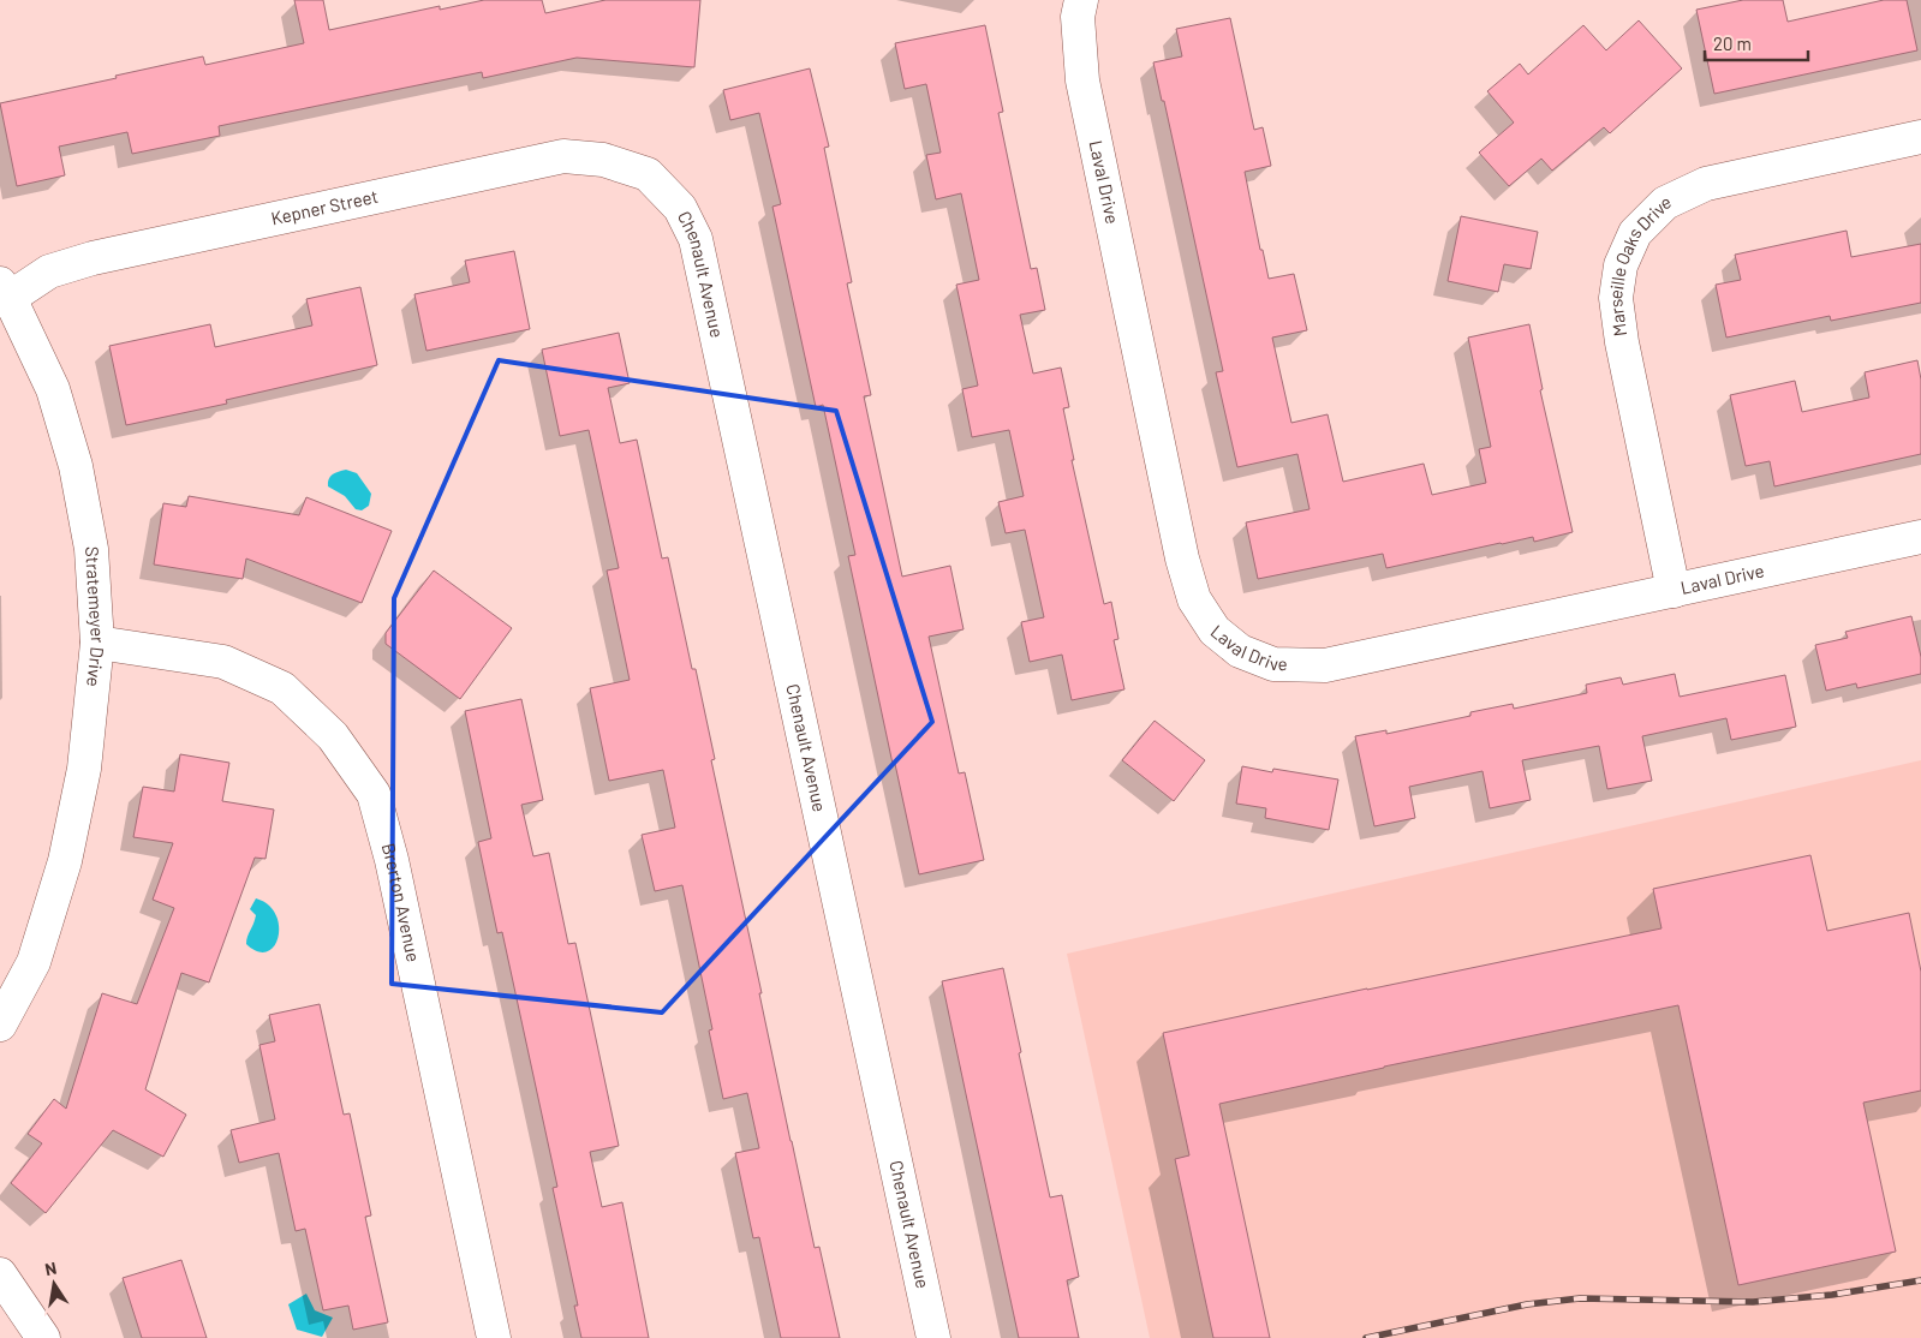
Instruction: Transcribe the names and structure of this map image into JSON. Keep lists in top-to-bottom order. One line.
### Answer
{"streets":{"street":["Laval Drive","Kepner Street","Marseille Oaks Drive","Chenault Avenue","Stratemeyer Drive","Brerton Avenue"]},"crossings":[["Laval Drive","Marseille Oaks Drive"],["Kepner Street","Chenault Avenue"],["Kepner Street","Stratemeyer Drive"],["Stratemeyer Drive","Brerton Avenue"]],"scale_bar":"20 m","north":"top"}
